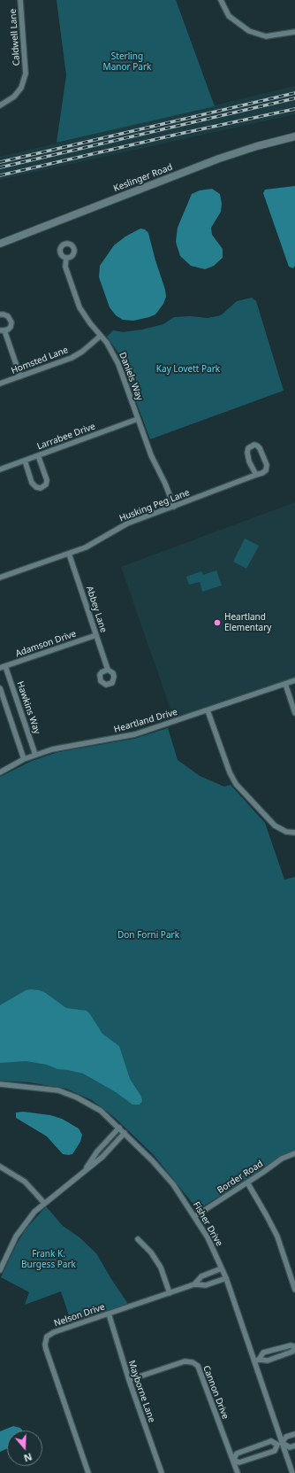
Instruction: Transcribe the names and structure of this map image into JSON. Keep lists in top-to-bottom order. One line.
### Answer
{"streets":{"main road":["Keslinger Road"],"street":["Caldwell Lane","Homsted Lane","Daniels Way","Larrabee Drive","Husking Peg Lane","Abbey Lane","Adamson Drive","Hawkins Way","Heartland Drive","Border Road","Fisher Drive","Nelson Drive","Mayborne Lane","Cannon Drive"]},"crossings":[["Homsted Lane","Daniels Way"],["Daniels Way","Larrabee Drive"],["Daniels Way","Husking Peg Lane"],["Husking Peg Lane","Abbey Lane"],["Abbey Lane","Adamson Drive"],["Adamson Drive","Hawkins Way"],["Hawkins Way","Heartland Drive"],["Border Road","Fisher Drive"],["Fisher Drive","Nelson Drive"],["Nelson Drive","Mayborne Lane"],["Mayborne Lane","Cannon Drive"]],"parks":["Sterling Manor Park","Kay Lovett Park","Don Forni Park","Frank K. Burgess Park"],"places":["Heartland Elementary"],"north":"bottom"}
